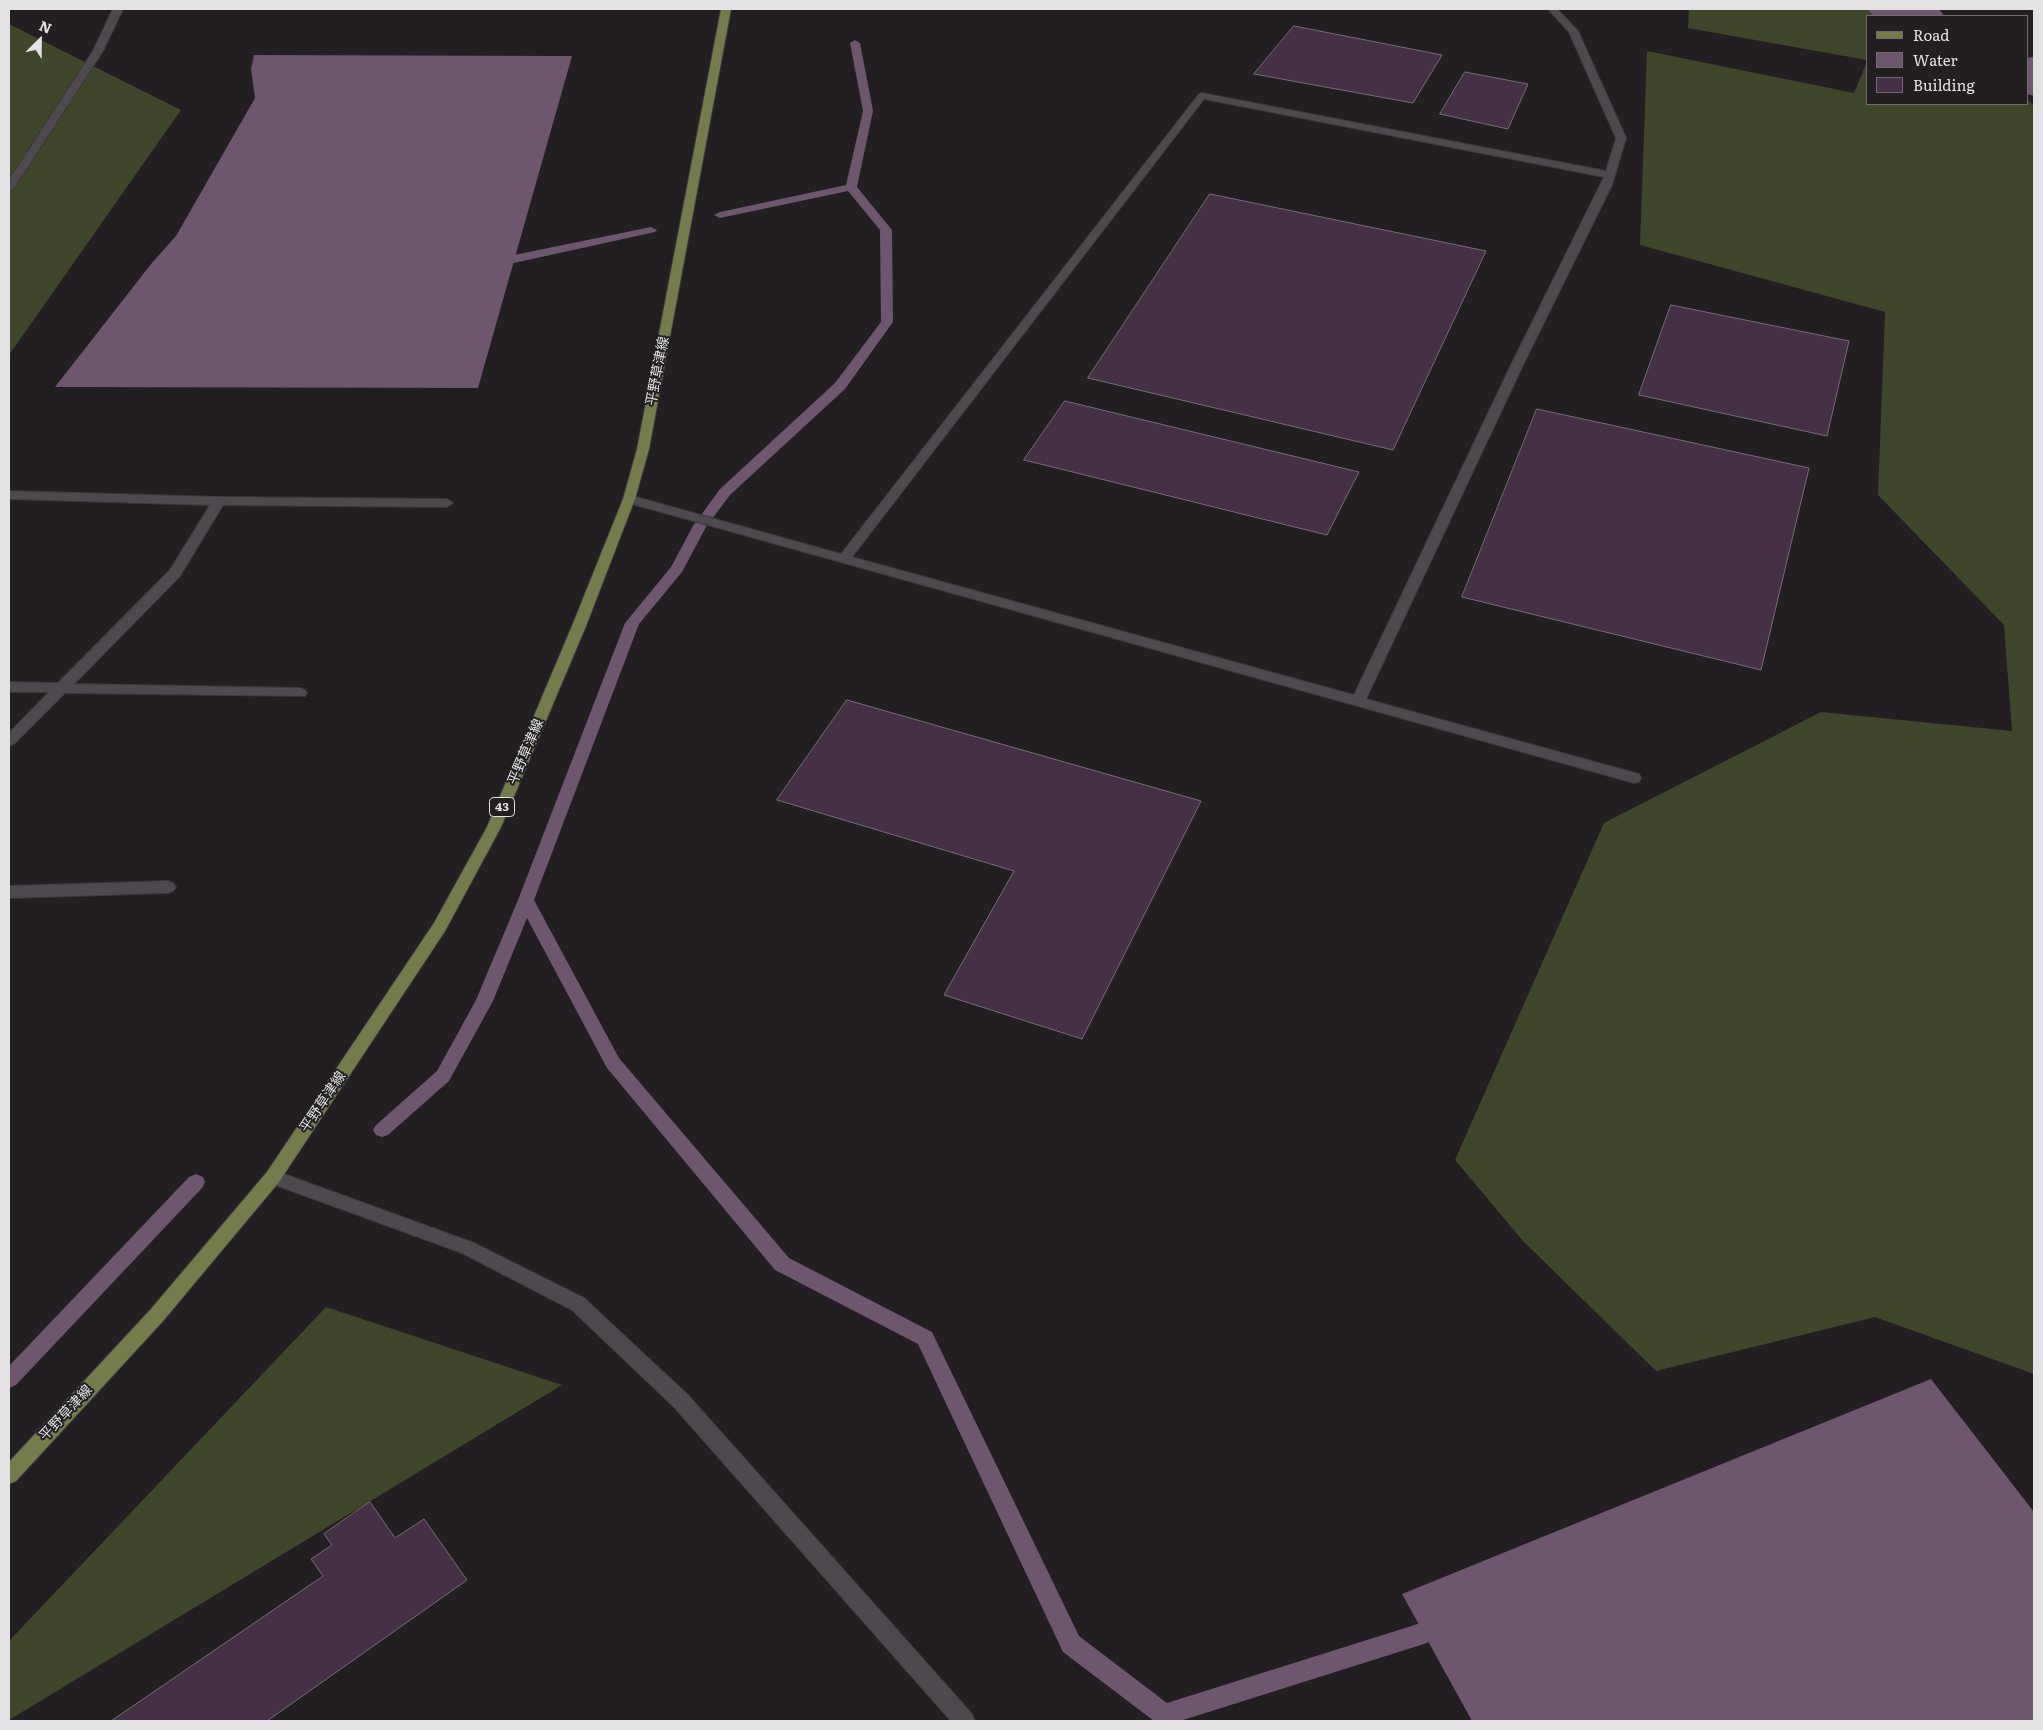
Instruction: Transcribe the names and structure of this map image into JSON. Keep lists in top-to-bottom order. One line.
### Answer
{"streets":{"main road":["平野草津線","43"]},"legend":["Road","Water","Building"],"north":"top right"}
